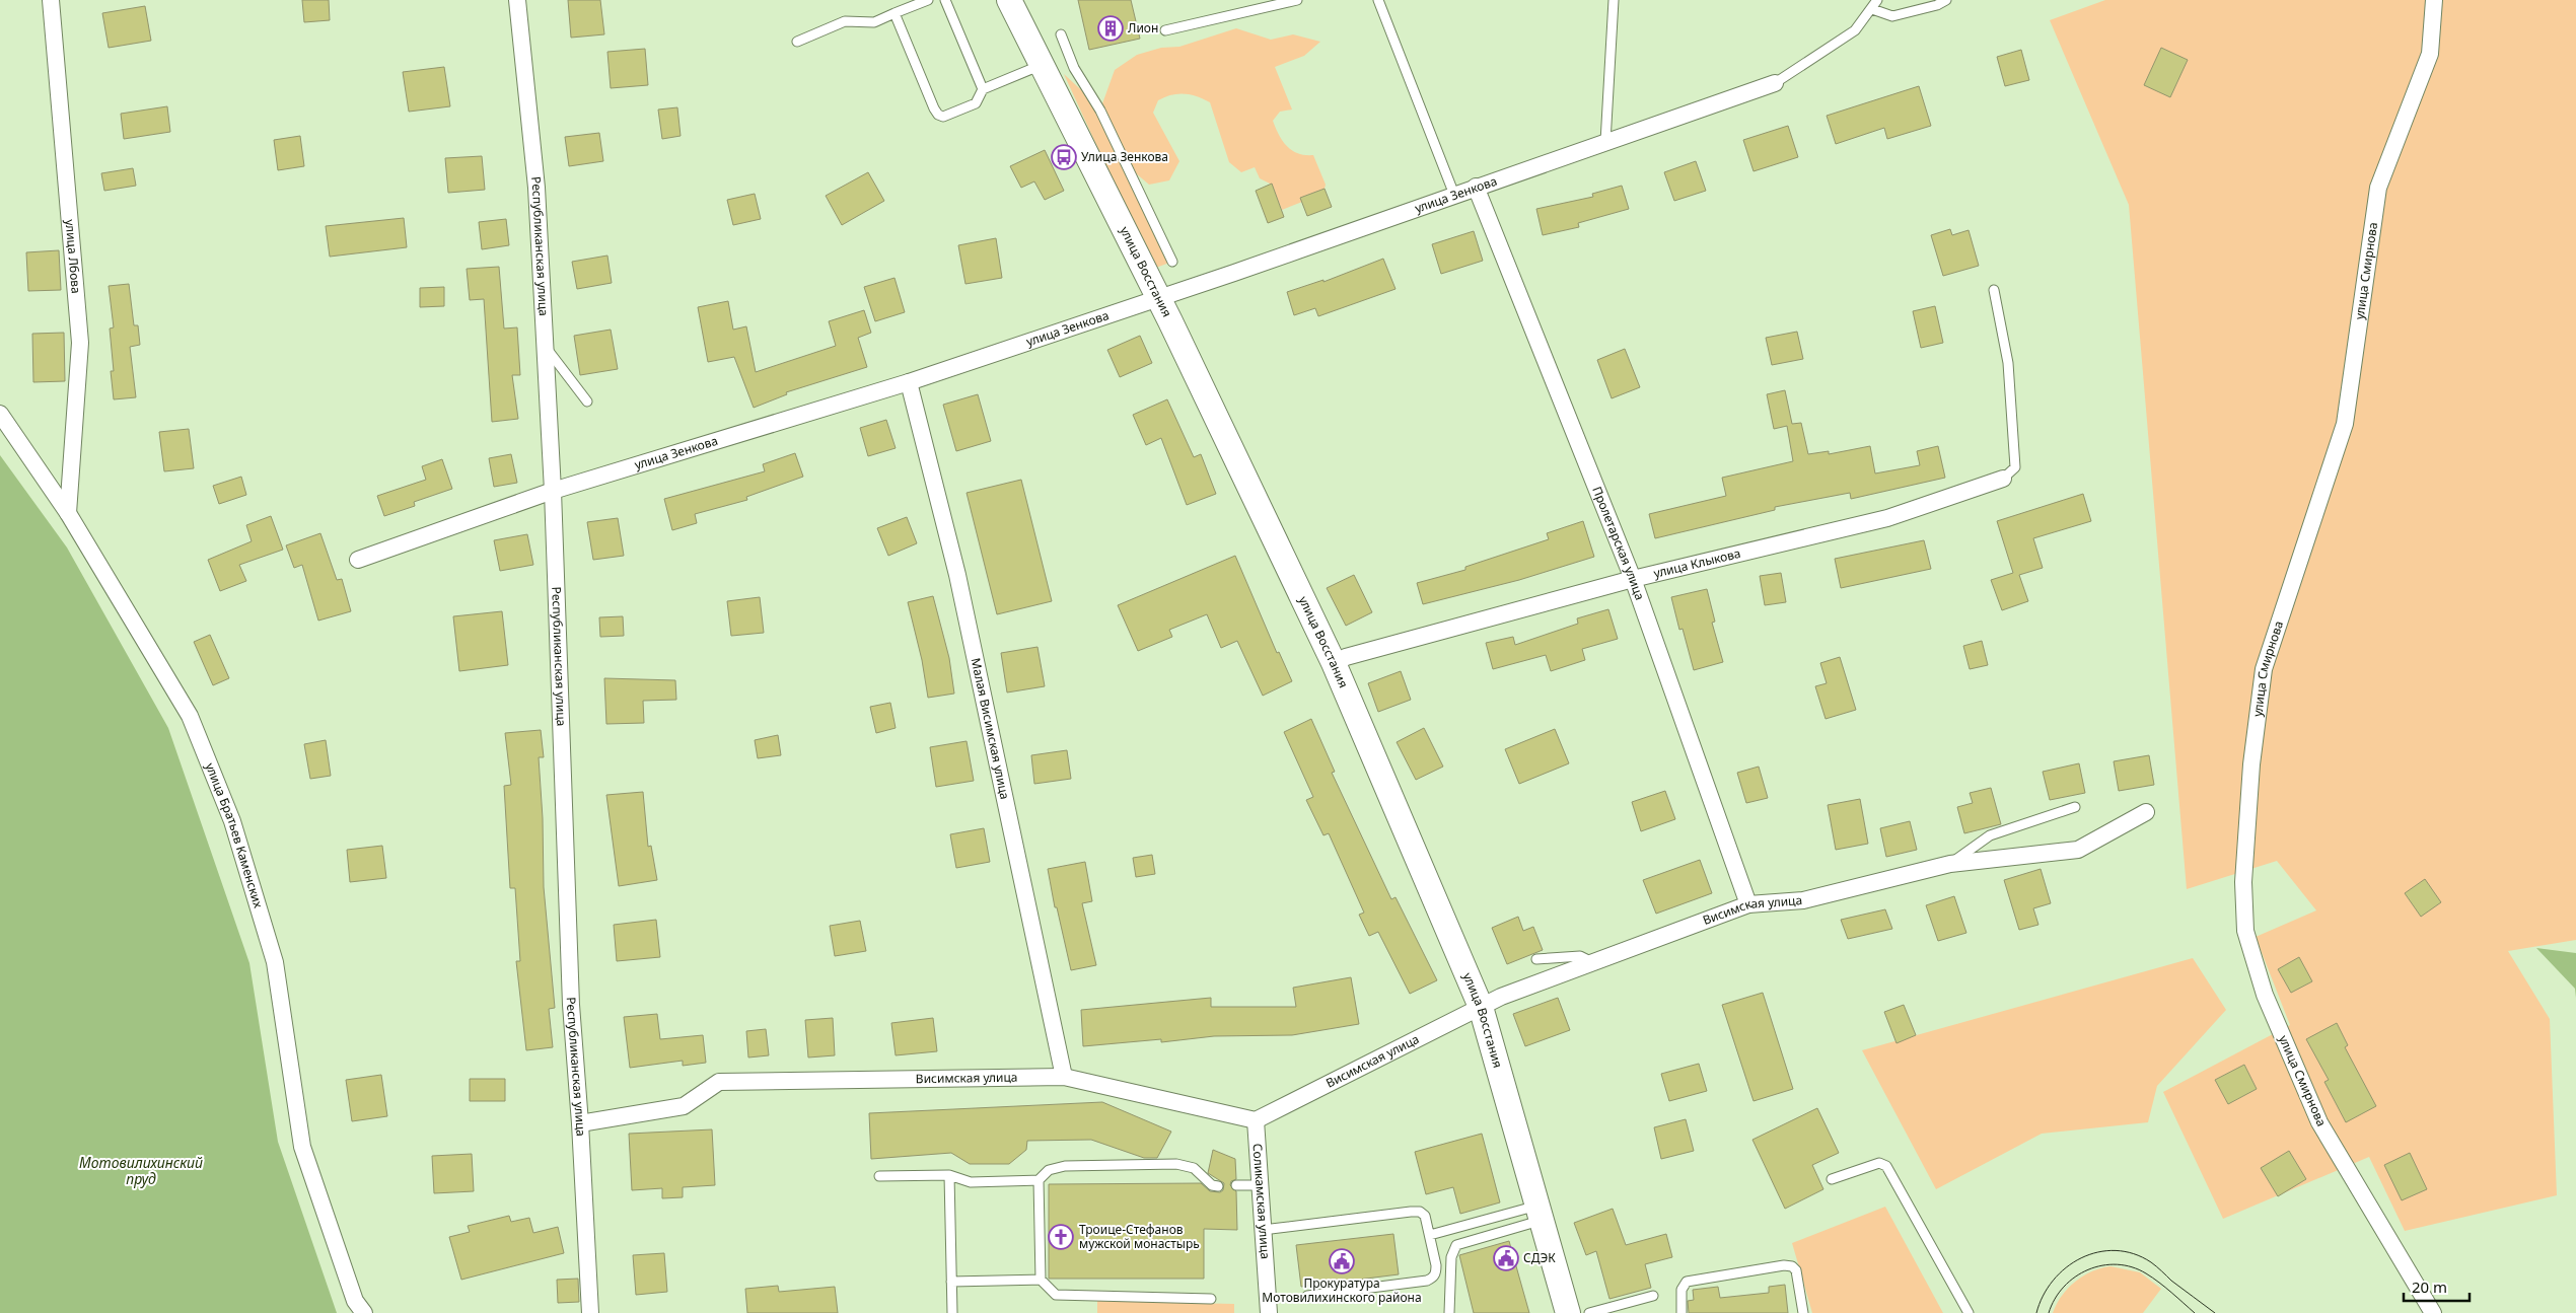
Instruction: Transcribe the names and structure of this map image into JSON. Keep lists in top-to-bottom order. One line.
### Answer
{"streets":{"street":["улица Зенкова","Республиканская улица","улица Лбова","улица Смирнова","улица Восстания","Пролетарская улица","улица Клыкова","Малая Висимская улица","улица Братьев Каменских","Висимская улица","Соликамская улица"]},"crossings":[["улица Зенкова","Республиканская улица"],["улица Зенкова","улица Восстания"],["улица Зенкова","Пролетарская улица"],["улица Зенкова","Малая Висимская улица"],["Республиканская улица","Висимская улица"],["улица Лбова","улица Братьев Каменских"],["улица Восстания","улица Клыкова"],["улица Восстания","Висимская улица"],["Пролетарская улица","улица Клыкова"],["Пролетарская улица","Висимская улица"],["Малая Висимская улица","Висимская улица"],["Висимская улица","Соликамская улица"]],"water":["Мотовилихинский пруд"],"places":{"building":["Лион"],"bus stop":["Улица Зенкова"],"church":["Троице-Стефанов мужской монастырь"],"public building":["СДЭК","Прокуратура Мотовилихинского района"]},"scale_bar":"20 m"}
